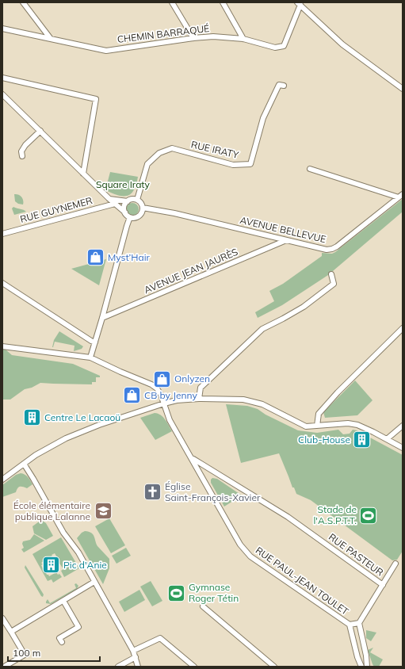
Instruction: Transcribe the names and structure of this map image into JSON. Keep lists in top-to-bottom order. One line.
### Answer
{"streets":{"street":["CHEMIN BARRAQUÉ","RUE IRATY","RUE GUYNEMER","AVENUE BELLEVUE","AVENUE JEAN JAURÈS","RUE PASTEUR","RUE PAUL-JEAN TOULET"]},"crossings":[["RUE IRATY","AVENUE BELLEVUE"],["AVENUE BELLEVUE","AVENUE JEAN JAURÈS"],["RUE PASTEUR","RUE PAUL-JEAN TOULET"]],"parks":["Square Iraty"],"places":{"shop":["Myst’Hair","Onlyzen","CB by Jenny"],"building":["Centre Le Lacaoü","Club-House","Pic d'Anie"],"church":["Église Saint-François-Xavier"],"school or university":["École élémentaire publique Lalanne"],"sports":["Stade de l'A.S.P.T.T.","Gymnase Roger Tétin"]},"scale_bar":"100 m"}
